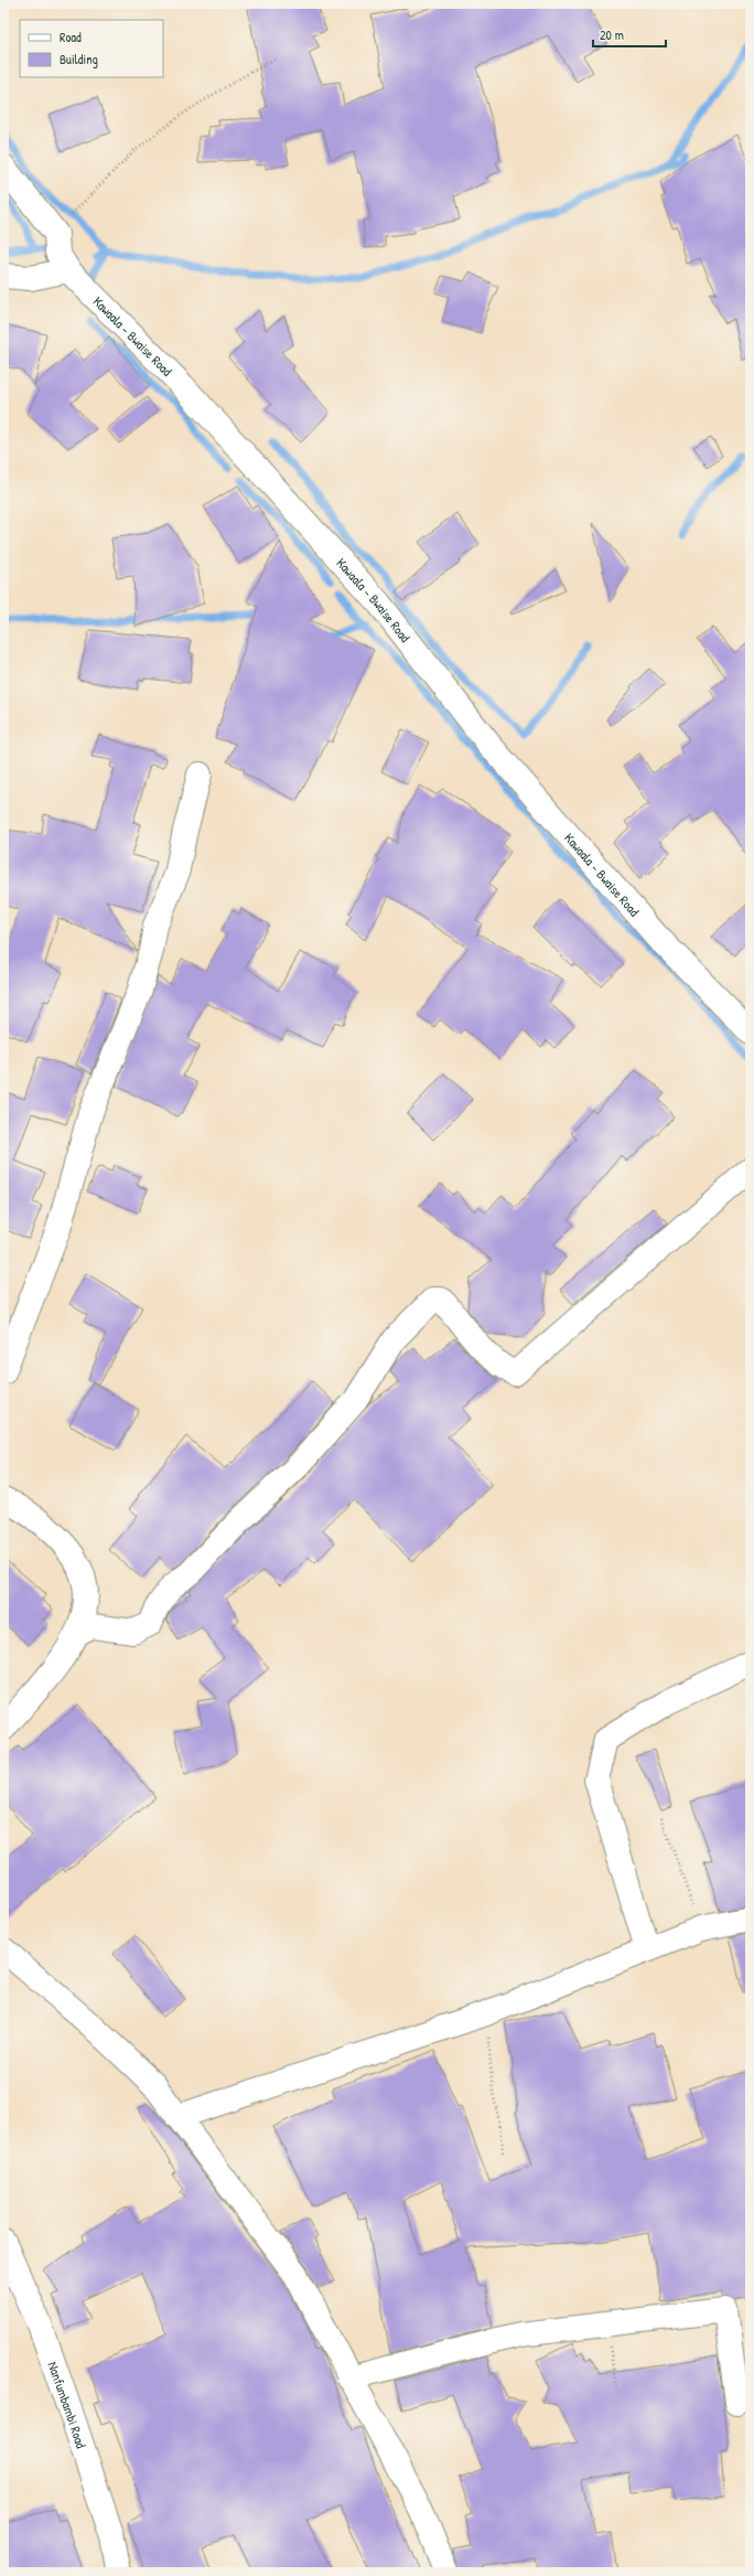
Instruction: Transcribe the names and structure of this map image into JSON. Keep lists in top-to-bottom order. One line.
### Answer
{"streets":{"street":["Kawaala - Bwaise Road","Nanfumbambi Road"]},"legend":["Road","Building"],"scale_bar":"20 m"}
